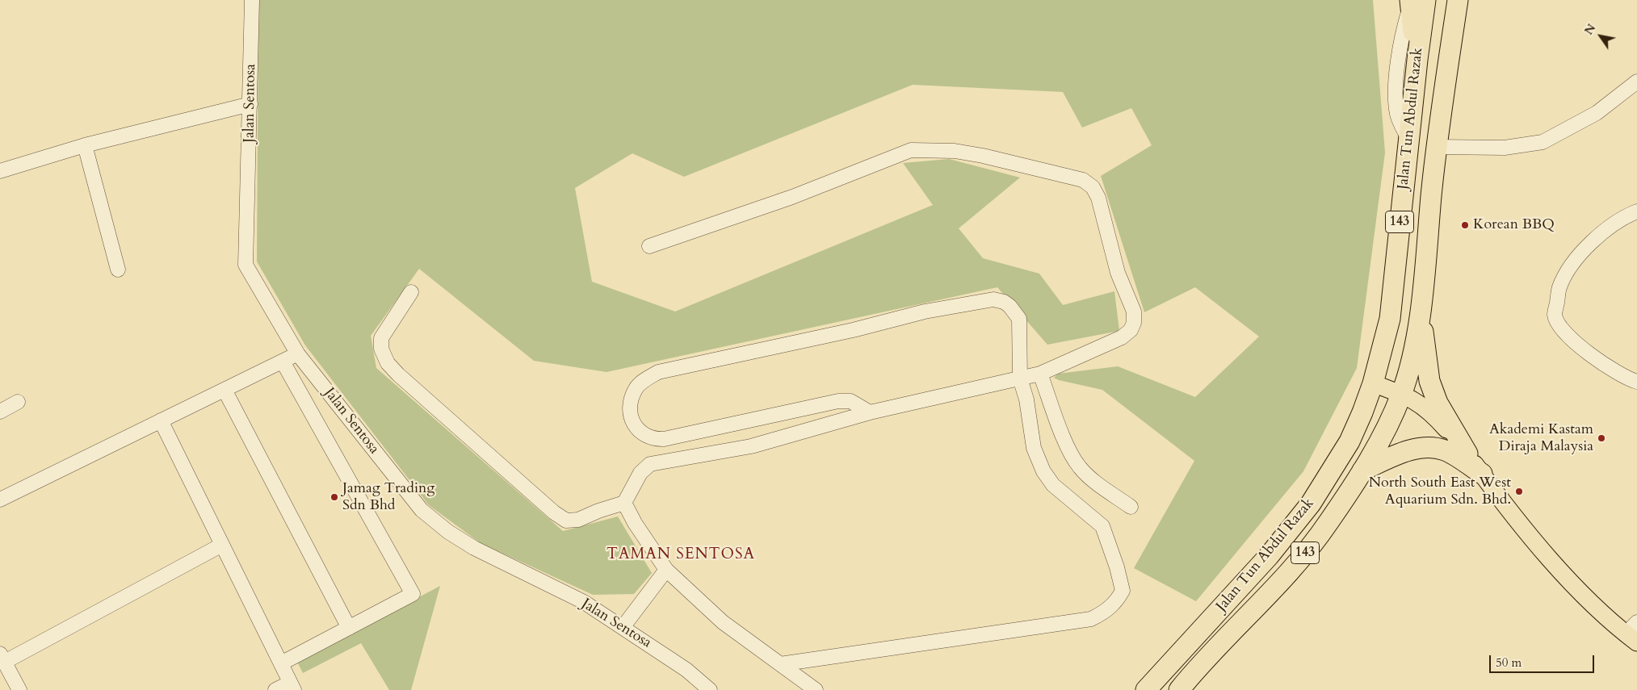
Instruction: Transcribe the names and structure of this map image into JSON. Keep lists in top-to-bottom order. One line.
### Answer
{"streets":{"highway":["Jalan Tun Abdul Razak","143"],"street":["Jalan Sentosa"]},"districts":["TAMAN SENTOSA"],"places":["Korean BBQ","Akademi Kastam Diraja Malaysia","North South East West Aquarium Sdn. Bhd.","Jamag Trading Sdn Bhd"],"scale_bar":"50 m","north":"top left"}
